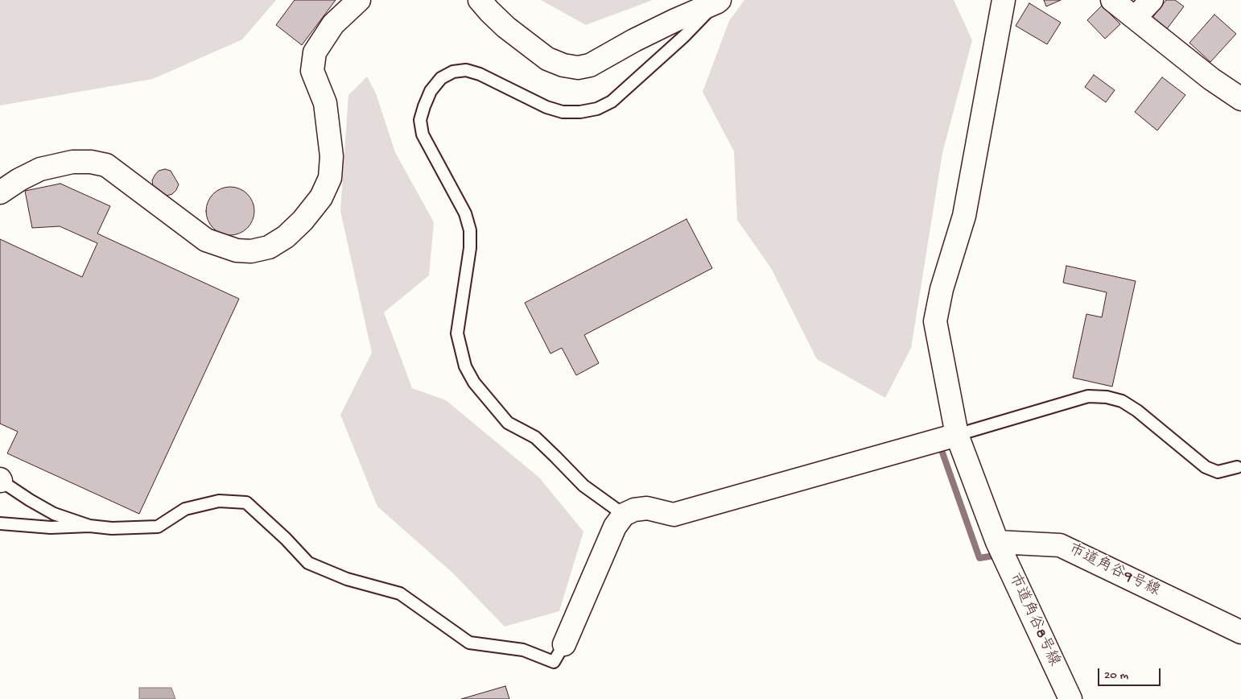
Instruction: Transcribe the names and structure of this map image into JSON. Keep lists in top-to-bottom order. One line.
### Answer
{"streets":{"street":["市道角谷9号線","市道角谷8号線"]},"crossings":[["市道角谷9号線","市道角谷8号線"]],"scale_bar":"20 m"}
